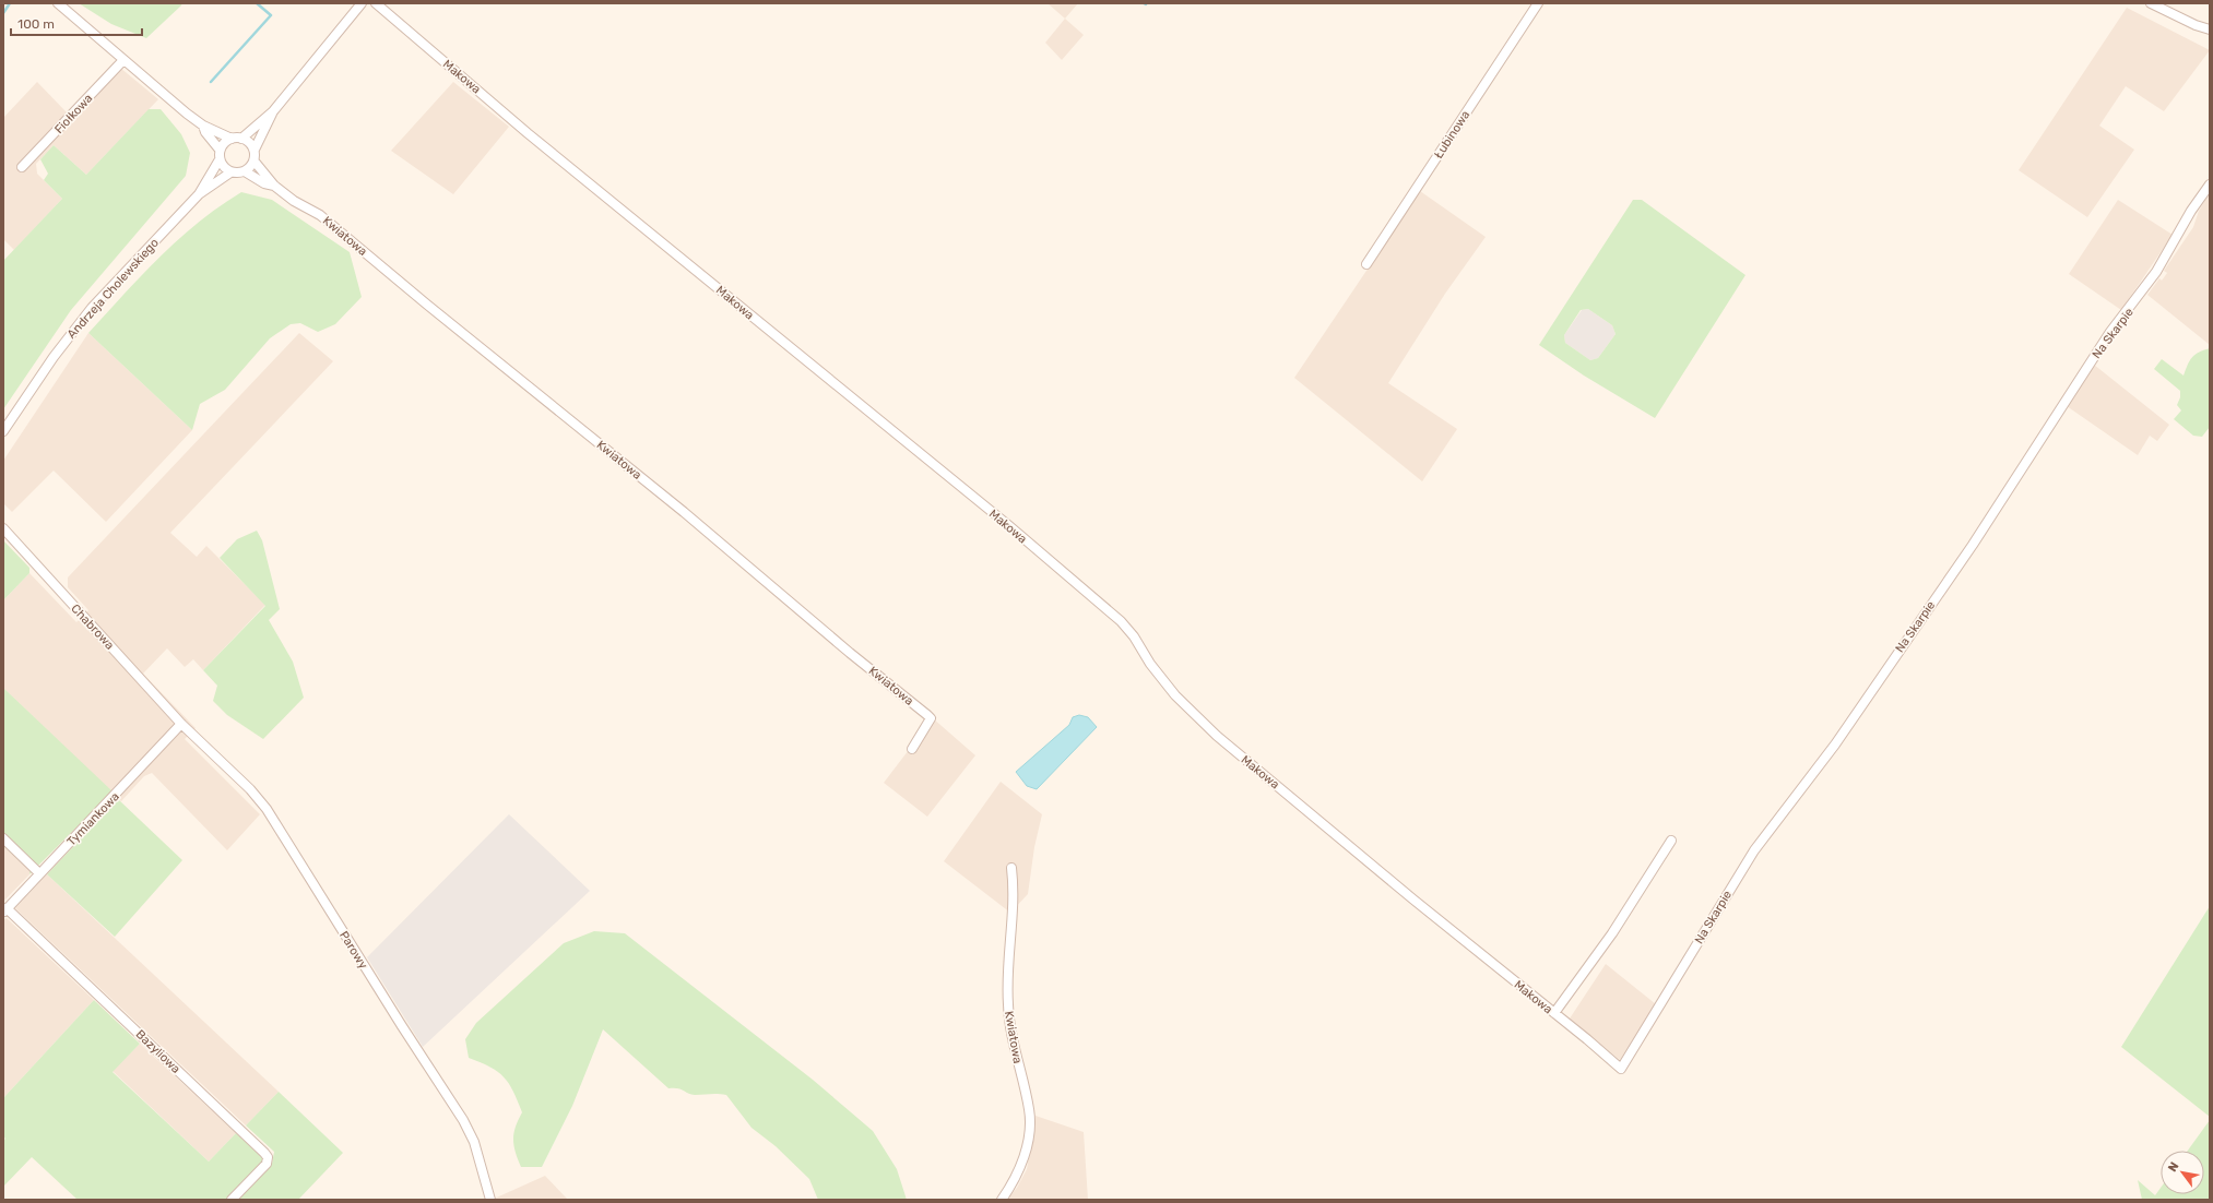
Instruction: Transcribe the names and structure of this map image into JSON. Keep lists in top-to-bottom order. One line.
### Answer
{"streets":{"street":["Makowa","Fiołkowa","Łubinowa","Kwiatowa","Andrzeja Cholewskiego","Na Skarpie","Chabrowa","Tymiankowa","Parowy","Bazyliowa"]},"crossings":[["Makowa","Na Skarpie"],["Kwiatowa","Andrzeja Cholewskiego"],["Chabrowa","Tymiankowa"],["Chabrowa","Parowy"],["Tymiankowa","Parowy"],["Tymiankowa","Bazyliowa"]],"scale_bar":"100 m","north":"top left"}
